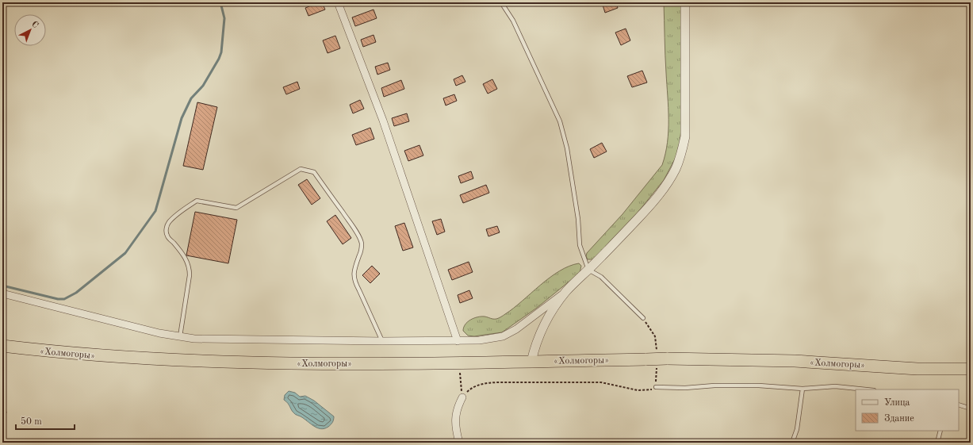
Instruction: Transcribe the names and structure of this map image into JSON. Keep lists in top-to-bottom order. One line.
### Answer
{"streets":{"highway":["«Холмогоры»"]},"legend":["Улица","Здание"],"scale_bar":"50 m","north":"top right"}
